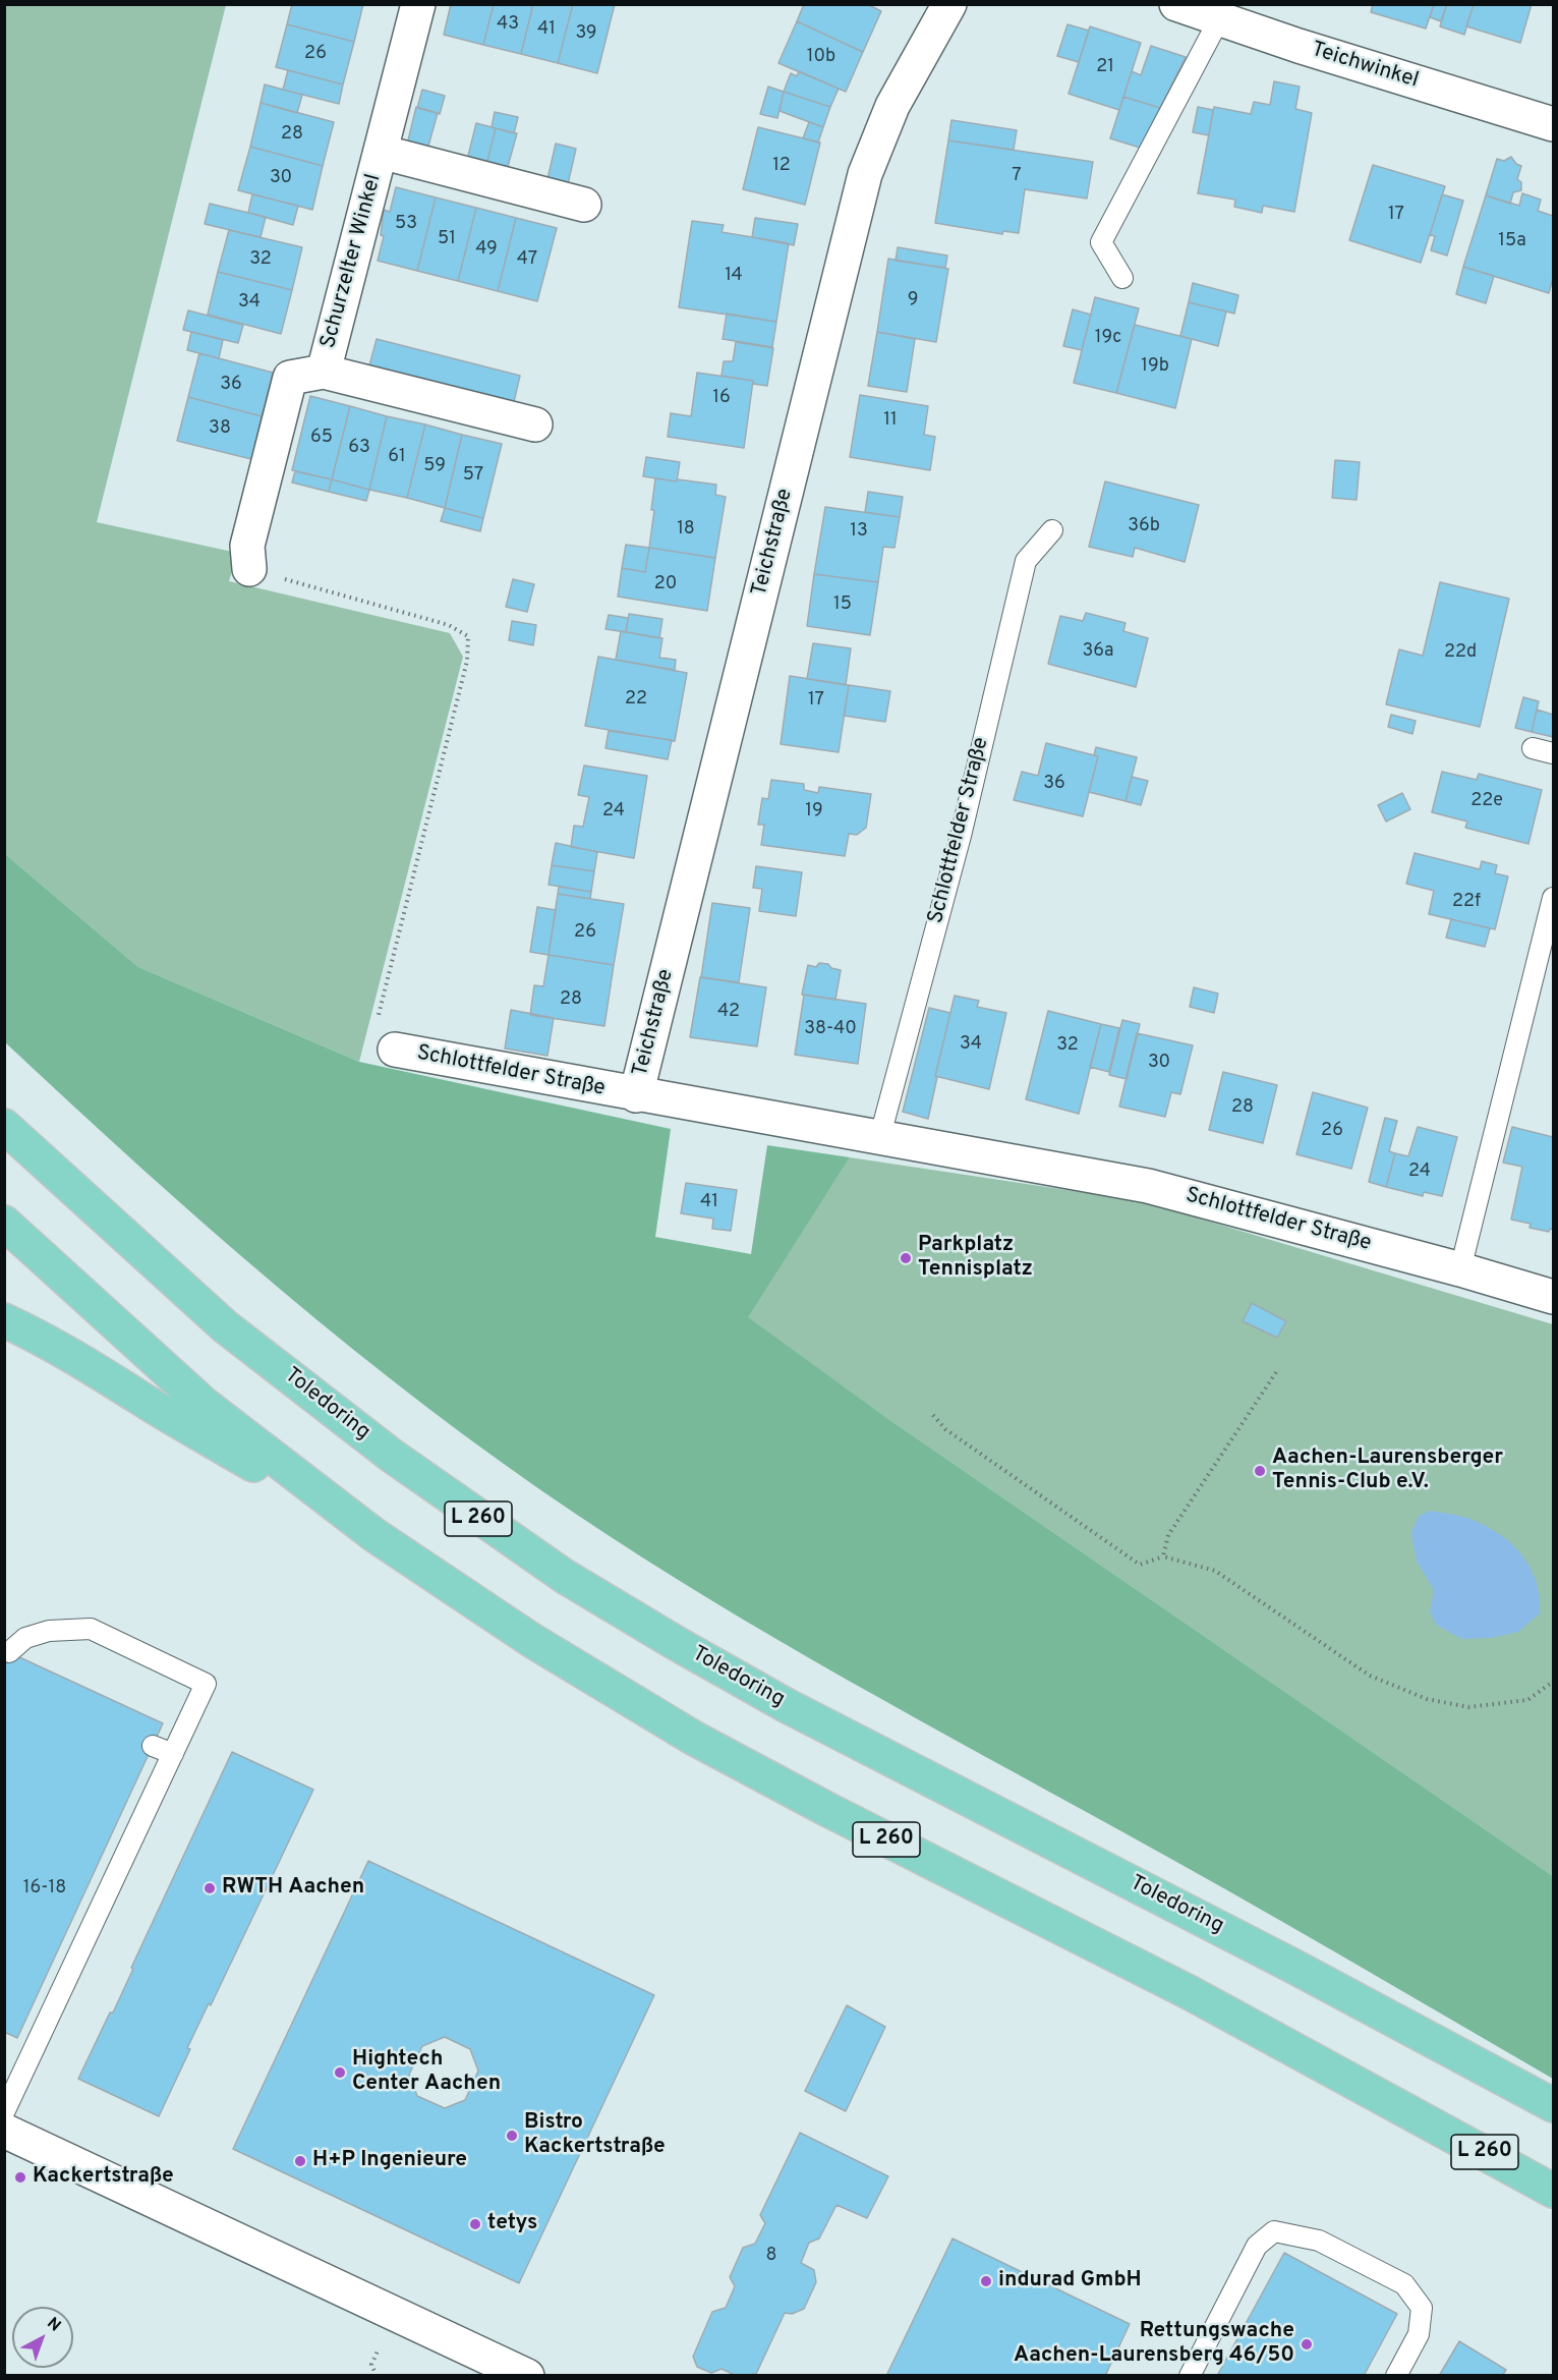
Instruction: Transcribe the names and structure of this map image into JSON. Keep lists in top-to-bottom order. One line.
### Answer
{"streets":{"highway":["Toledoring","L 260"],"street":["Teichwinkel","Schurzelter Winkel","Teichstraße","Schlottfelder Straße"]},"crossings":[["Teichstraße","Schlottfelder Straße"]],"places":["Parkplatz Tennisplatz","Aachen-Laurensberger Tennis-Club e.V.","RWTH Aachen","Hightech Center Aachen","Bistro Kackertstraße","H+P Ingenieure","Kackertstraße","tetys","indurad GmbH","Rettungswache Aachen-Laurensberg 46/50"],"house_numbers":["43","41","39","26","10b","21","28","12","7","30","17","53","51","15a","49","32","47","14","9","34","19c","19b","36","16","11","38","65","63","61","59","57","36b","18","13","20","15","36a","22d","22","17","36","22e","24","19","22f","26","28","42","38-40","34","32","30","28","26","24","41","16-18","8"],"north":"top right"}
